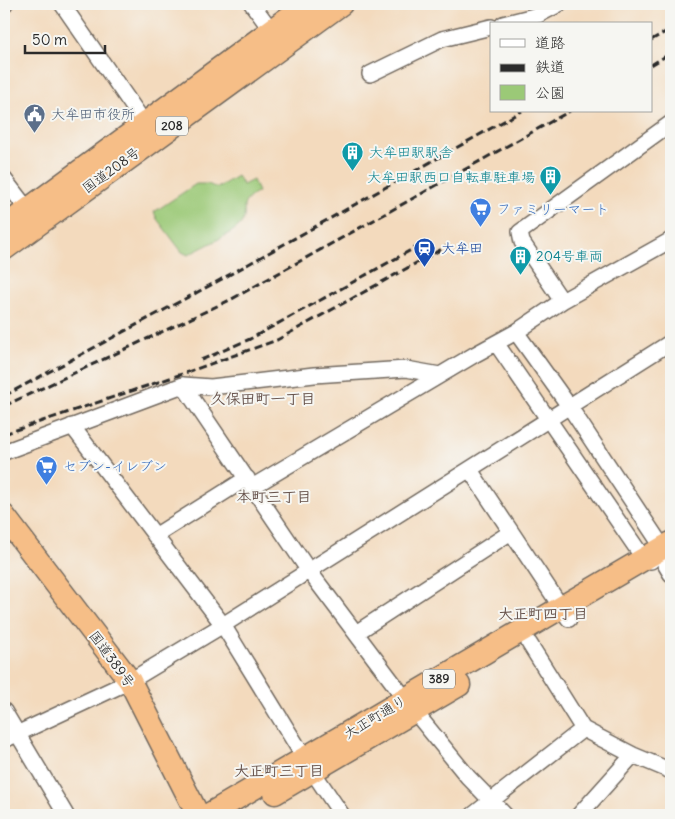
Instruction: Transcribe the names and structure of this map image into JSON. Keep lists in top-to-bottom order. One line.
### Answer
{"streets":{"highway":["208","国道208号","国道389号","389","大正町通り"]},"districts":["久保田町一丁目","本町三丁目","大正町四丁目","大正町三丁目"],"places":{"public building":["大牟田市役所"],"building":["大牟田駅駅舎","大牟田駅西口自転車駐車場","204号車両"],"supermarket":["ファミリーマート","セブン-イレブン"],"station":["大牟田"]},"legend":["道路","鉄道","公園"],"scale_bar":"50 m"}
